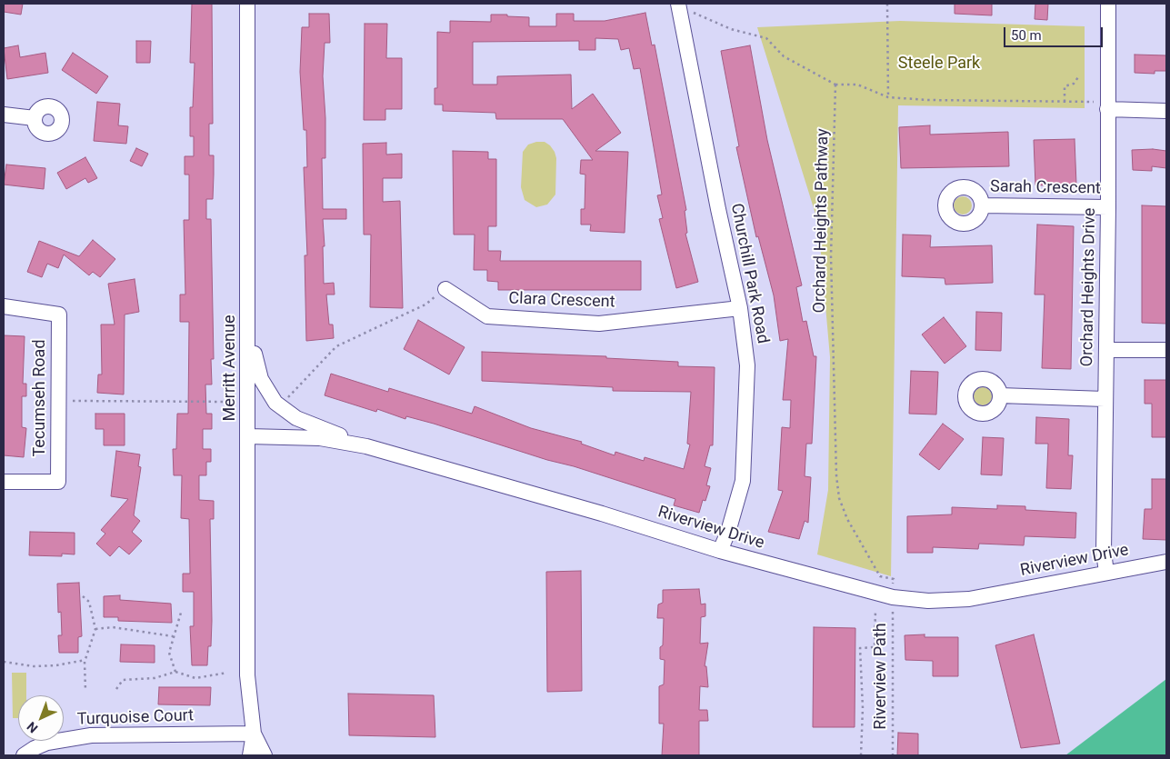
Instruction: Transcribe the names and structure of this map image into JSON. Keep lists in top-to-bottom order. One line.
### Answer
{"streets":{"street":["Sarah Crescent","Churchill Park Road","Orchard Heights Drive","Clara Crescent","Merritt Avenue","Tecumseh Road","Riverview Drive","Turquoise Court"],"path":["Orchard Heights Pathway","Riverview Path"]},"crossings":[["Sarah Crescent","Orchard Heights Drive"],["Orchard Heights Pathway","Riverview Drive"],["Orchard Heights Pathway","Riverview Path"],["Churchill Park Road","Clara Crescent"],["Churchill Park Road","Riverview Drive"],["Orchard Heights Drive","Riverview Drive"],["Merritt Avenue","Riverview Drive"],["Merritt Avenue","Turquoise Court"],["Riverview Drive","Riverview Path"]],"parks":["Steele Park"],"scale_bar":"50 m","north":"bottom left"}
